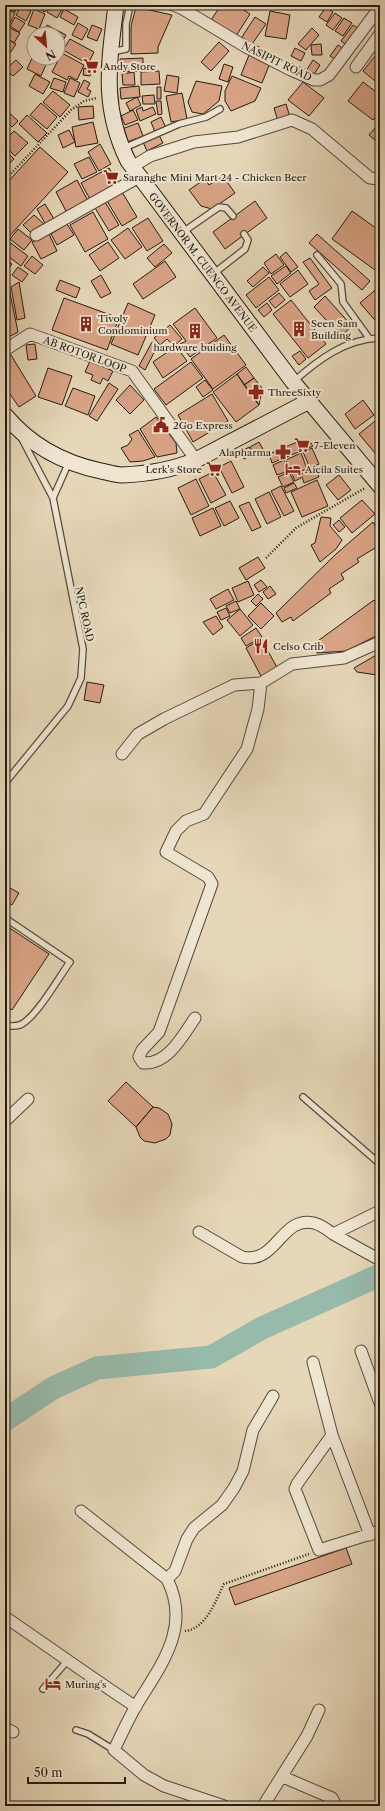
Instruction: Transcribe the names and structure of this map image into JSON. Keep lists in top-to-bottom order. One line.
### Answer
{"streets":{"main road":["GOVERNOR M. CUENCO AVENUE"],"street":["NASIPIT ROAD","AB ROTOR LOOP"],"lane":["NPC ROAD"]},"places":{"supermarket":["Andy Store","Saranghe Mini Mart 24 - Chicken Beer","7-Eleven","Lerk's Store"],"building":["Tivoly Condominium","Seen Sam Building","hardware buiding"],"pharmacy":["ThreeSixty","Alapharma"],"public building":["2Go Express"],"hotel":["Aicila Suites","Muring's"],"restaurant":["Celso Crib"]},"scale_bar":"50 m","north":"bottom right"}
